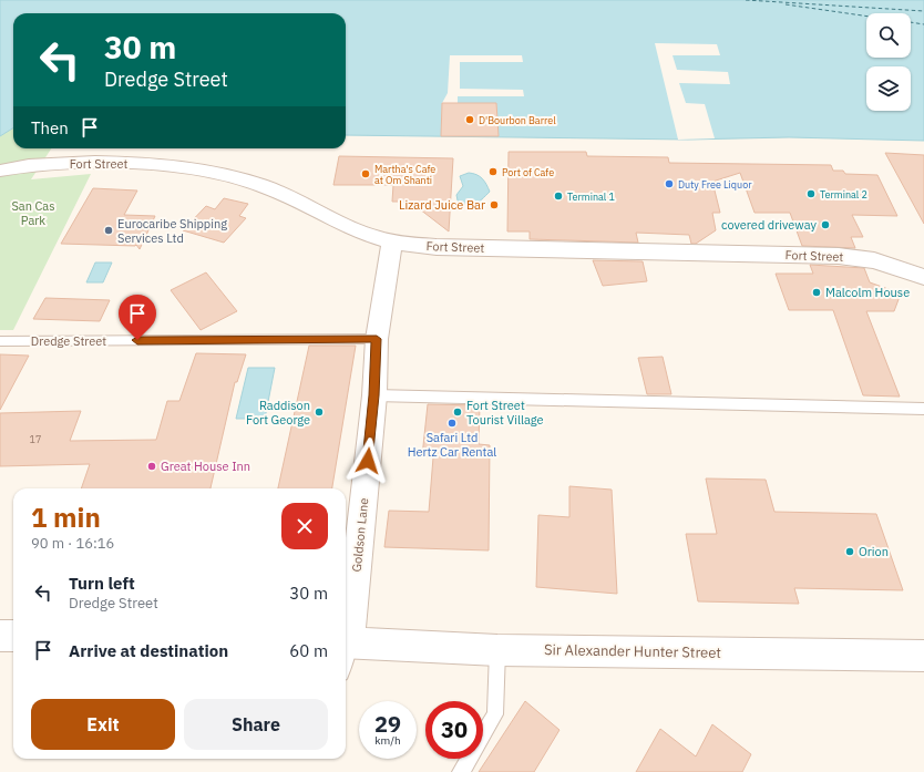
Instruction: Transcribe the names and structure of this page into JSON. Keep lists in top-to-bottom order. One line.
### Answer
{"streets":{"street":["Fort Street","Goldson Lane","Sir Alexander Hunter Street"],"lane":["Dredge Street"]},"crossings":[["Fort Street","Goldson Lane"],["Dredge Street","Goldson Lane"]],"parks":["San Cas Park"],"places":["D'Bourbon Barrel","Port of Cafe","Martha's Cafe at Om Shanti","Duty Free Liquor","Terminal 2","Terminal 1","Lizard Juice Bar","covered driveway","Eurocaribe Shipping Services Ltd","Malcolm House","Raddison Fort George","Fort Street Tourist Village","Safari Ltd Hertz Car Rental","Great House Inn","Orion"],"house_numbers":["17"],"page":{"turn":["30 m","Dredge Street"],"then":"Then","heading":["1 min","90 m · 16:16"],"list":[{"name":"Turn left","note":"Dredge Street","value":"30 m"},{"name":"Arrive at destination","value":"60 m"}],"buttons":["Exit","Share"],"speed":"29 km/h","limit":"30"}}
